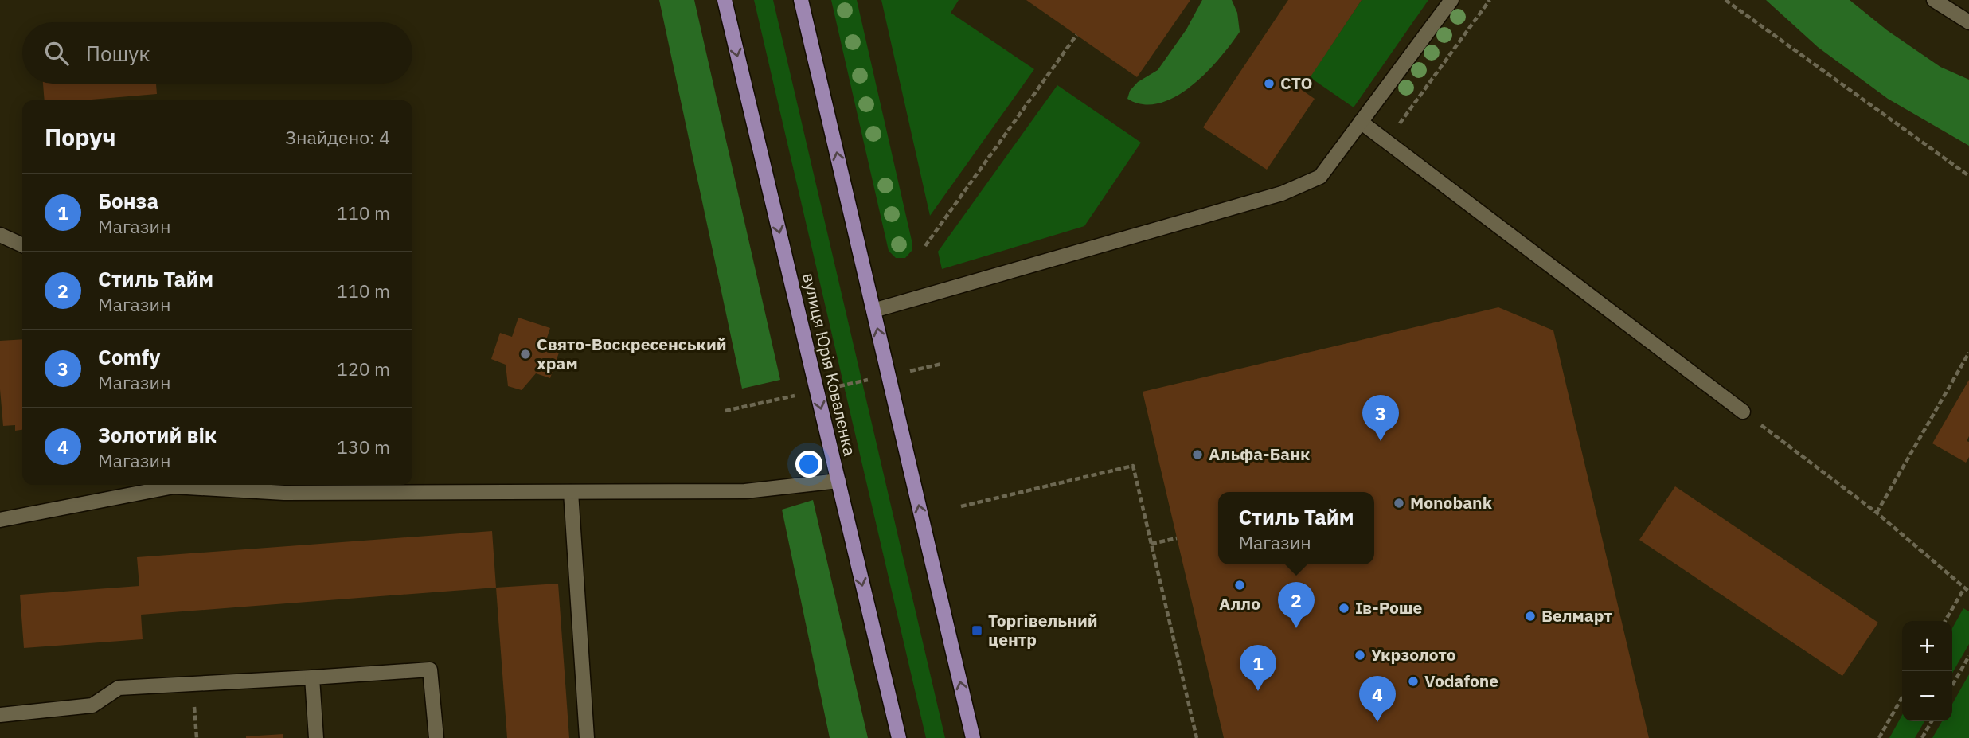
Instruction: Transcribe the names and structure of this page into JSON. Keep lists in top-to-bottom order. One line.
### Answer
{"streets":{"main road":["вулиця Юрія Коваленка"]},"places":{"other":["СТО","Свято-Воскресенський храм","Альфа-Банк","Monobank","Алло","Ів-Роше","Велмарт","Укрзолото","Vodafone"],"transit":["Торгівельний центр"]},"page":{"search":"Пошук","heading":["Поруч","Знайдено: 4"],"list":[{"mark":"1","name":"Бонза","note":"Магазин","value":"110 m"},{"mark":"2","name":"Стиль Тайм","note":"Магазин","value":"110 m"},{"mark":"3","name":"Comfy","note":"Магазин","value":"120 m"},{"mark":"4","name":"Золотий вік","note":"Магазин","value":"130 m"}],"pins":["3","2","1","4"],"popup":["Стиль Тайм","Магазин"],"map_buttons":["+","−"]}}
